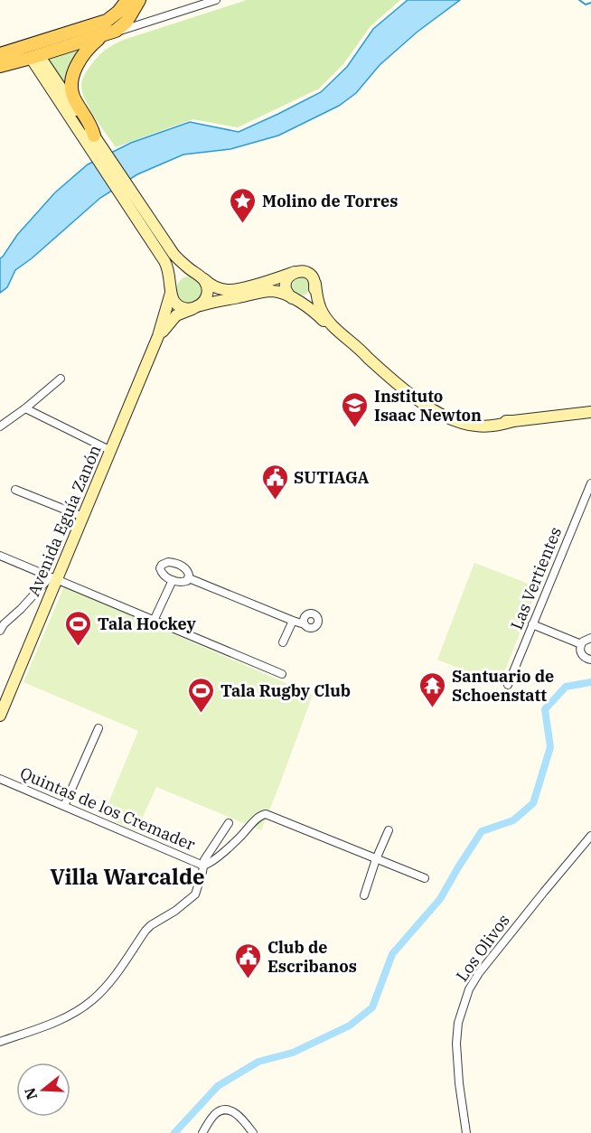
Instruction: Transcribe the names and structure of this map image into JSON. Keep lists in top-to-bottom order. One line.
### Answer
{"streets":{"main road":["Avenida Eguía Zanón"],"street":["Las Vertientes","Quintas de los Cremader","Los Olivos"]},"districts":["Villa Warcalde"],"places":{"place":["Molino de Torres"],"school or university":["Instituto Isaac Newton"],"public building":["SUTIAGA","Club de Escribanos"],"sports":["Tala Hockey","Tala Rugby Club"],"temple":["Santuario de Schoenstatt"]},"north":"left"}
